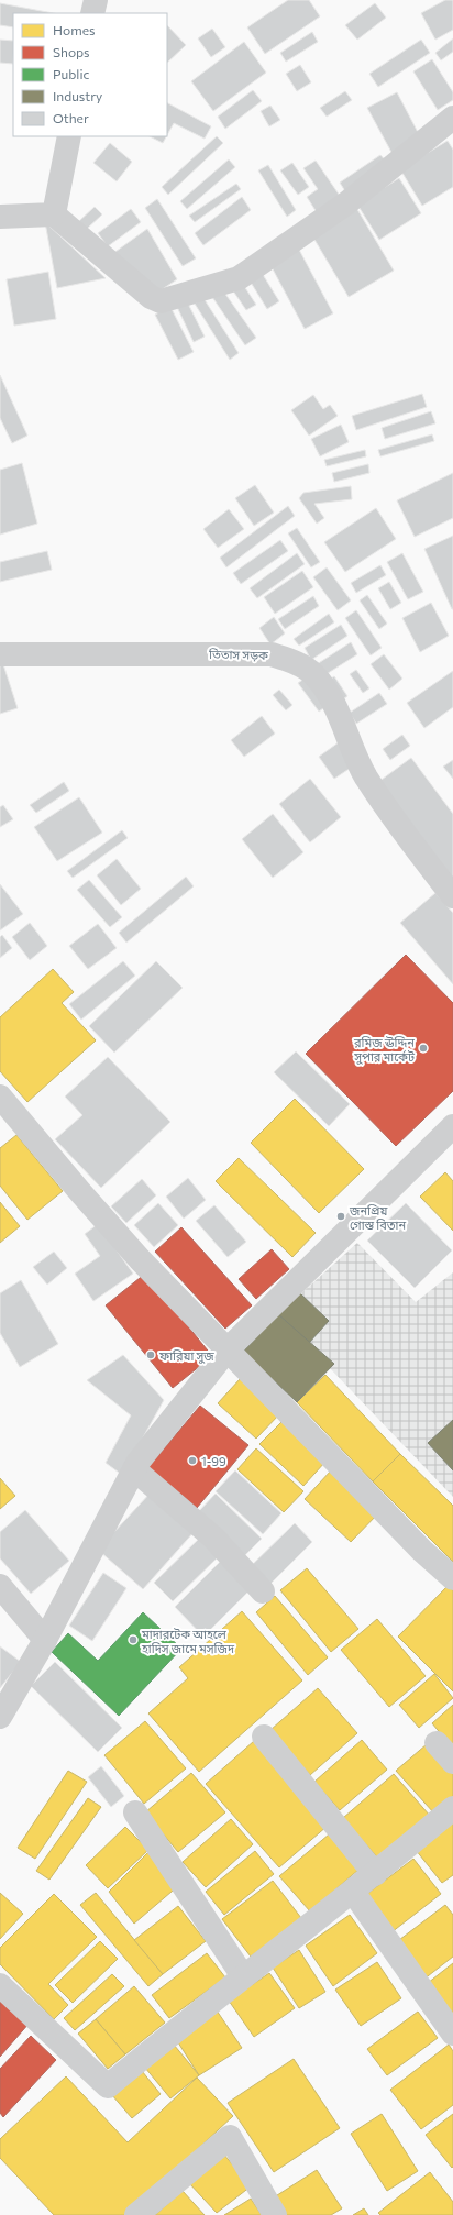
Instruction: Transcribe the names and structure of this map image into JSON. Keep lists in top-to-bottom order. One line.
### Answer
{"streets":{"street":["তিতাস সড়ক"]},"places":["রমিজ ঊদ্দিন সুপার মার্কেট","জনপ্রিয় গোস্ত বিতান","ফারিয়া সুজ","1-99","মাদারটেক আহলে হাদিস জামে মসজিদ"],"legend":["Homes","Shops","Public","Industry","Other"]}
